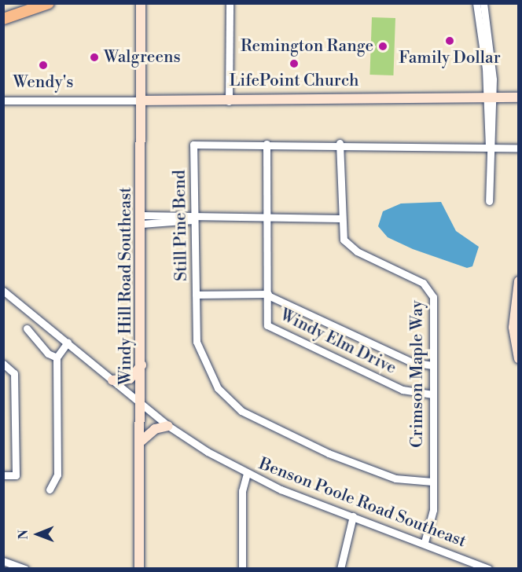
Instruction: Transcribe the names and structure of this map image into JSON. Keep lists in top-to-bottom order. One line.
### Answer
{"streets":{"main road":["Windy Hill Road Southeast"],"street":["Still Pine Bend","Windy Elm Drive","Crimson Maple Way","Benson Poole Road Southeast"]},"crossings":[["Still Pine Bend","Windy Elm Drive"],["Still Pine Bend","Crimson Maple Way"],["Windy Hill Road Southeast","Benson Poole Road Southeast"],["Windy Elm Drive","Crimson Maple Way"],["Crimson Maple Way","Benson Poole Road Southeast"]],"places":["Family Dollar","Remington Range","Walgreens","LifePoint Church","Wendy's"],"north":"left"}
